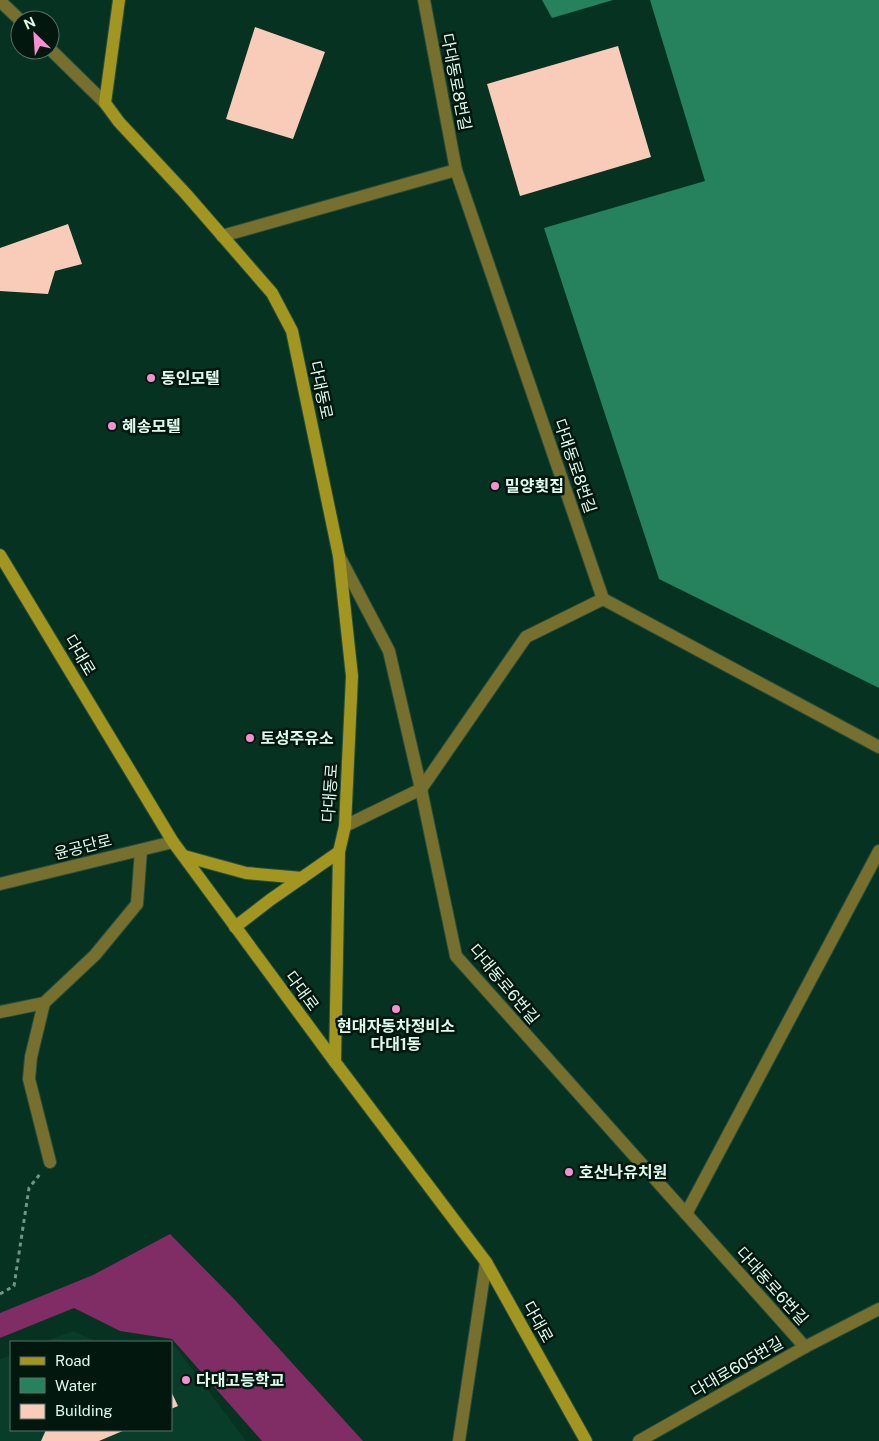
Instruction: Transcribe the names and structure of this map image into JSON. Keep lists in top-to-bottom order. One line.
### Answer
{"streets":{"street":["다대동로8번길","다대동로","다대로","윤공단로","다대동로6번길","다대로605번길"]},"crossings":[["다대동로","다대로"],["다대동로","다대동로6번길"],["다대로","윤공단로"],["다대동로6번길","다대로605번길"]],"places":["동인모텔","혜송모텔","밀양횟집","토성주유소","현대자동차정비소 다대1동","호산나유치원","다대고등학교"],"legend":["Road","Water","Building"],"north":"top left"}
